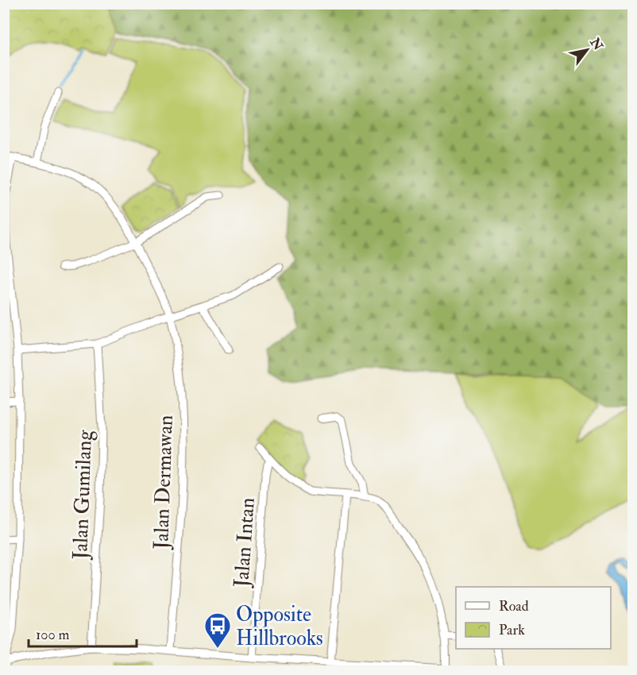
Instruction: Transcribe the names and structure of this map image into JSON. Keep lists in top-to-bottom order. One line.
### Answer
{"streets":{"street":["Jalan Dermawan","Jalan Gumilang","Jalan Intan"]},"places":{"bus stop":["Opposite Hillbrooks"]},"legend":["Road","Park"],"scale_bar":"100 m","north":"top right"}
